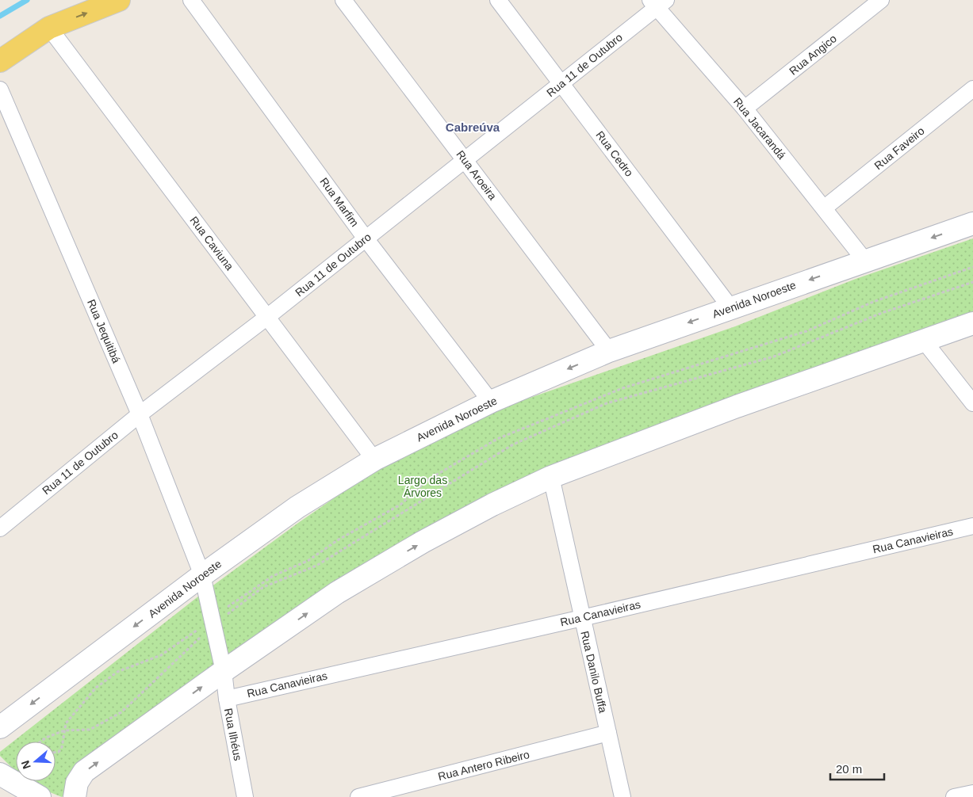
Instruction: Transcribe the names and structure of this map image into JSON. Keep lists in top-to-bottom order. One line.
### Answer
{"streets":{"main road":["Avenida Noroeste"],"street":["Rua Angico","Rua 11 de Outubro","Rua Jacarandá","Rua Faveiro","Rua Cedro","Rua Aroeira","Rua Marfim","Rua Caviuna","Rua Jequitibá","Rua Canavieiras","Rua Danilo Buffa","Rua Ilhéus","Rua Antero Ribeiro"]},"crossings":[["Rua Angico","Rua Jacarandá"],["Rua 11 de Outubro","Rua Jacarandá"],["Rua 11 de Outubro","Rua Cedro"],["Rua 11 de Outubro","Rua Aroeira"],["Rua 11 de Outubro","Rua Marfim"],["Rua 11 de Outubro","Rua Caviuna"],["Rua 11 de Outubro","Rua Jequitibá"],["Rua Jacarandá","Rua Faveiro"],["Rua Jacarandá","Avenida Noroeste"],["Rua Cedro","Avenida Noroeste"],["Rua Aroeira","Avenida Noroeste"],["Rua Marfim","Avenida Noroeste"],["Rua Caviuna","Avenida Noroeste"],["Avenida Noroeste","Rua Jequitibá"],["Avenida Noroeste","Rua Ilhéus"],["Rua Jequitibá","Rua Ilhéus"],["Rua Canavieiras","Rua Danilo Buffa"],["Rua Canavieiras","Rua Ilhéus"],["Rua Danilo Buffa","Rua Antero Ribeiro"]],"districts":["Cabreúva"],"parks":["Largo das Árvores"],"scale_bar":"20 m","north":"left"}
